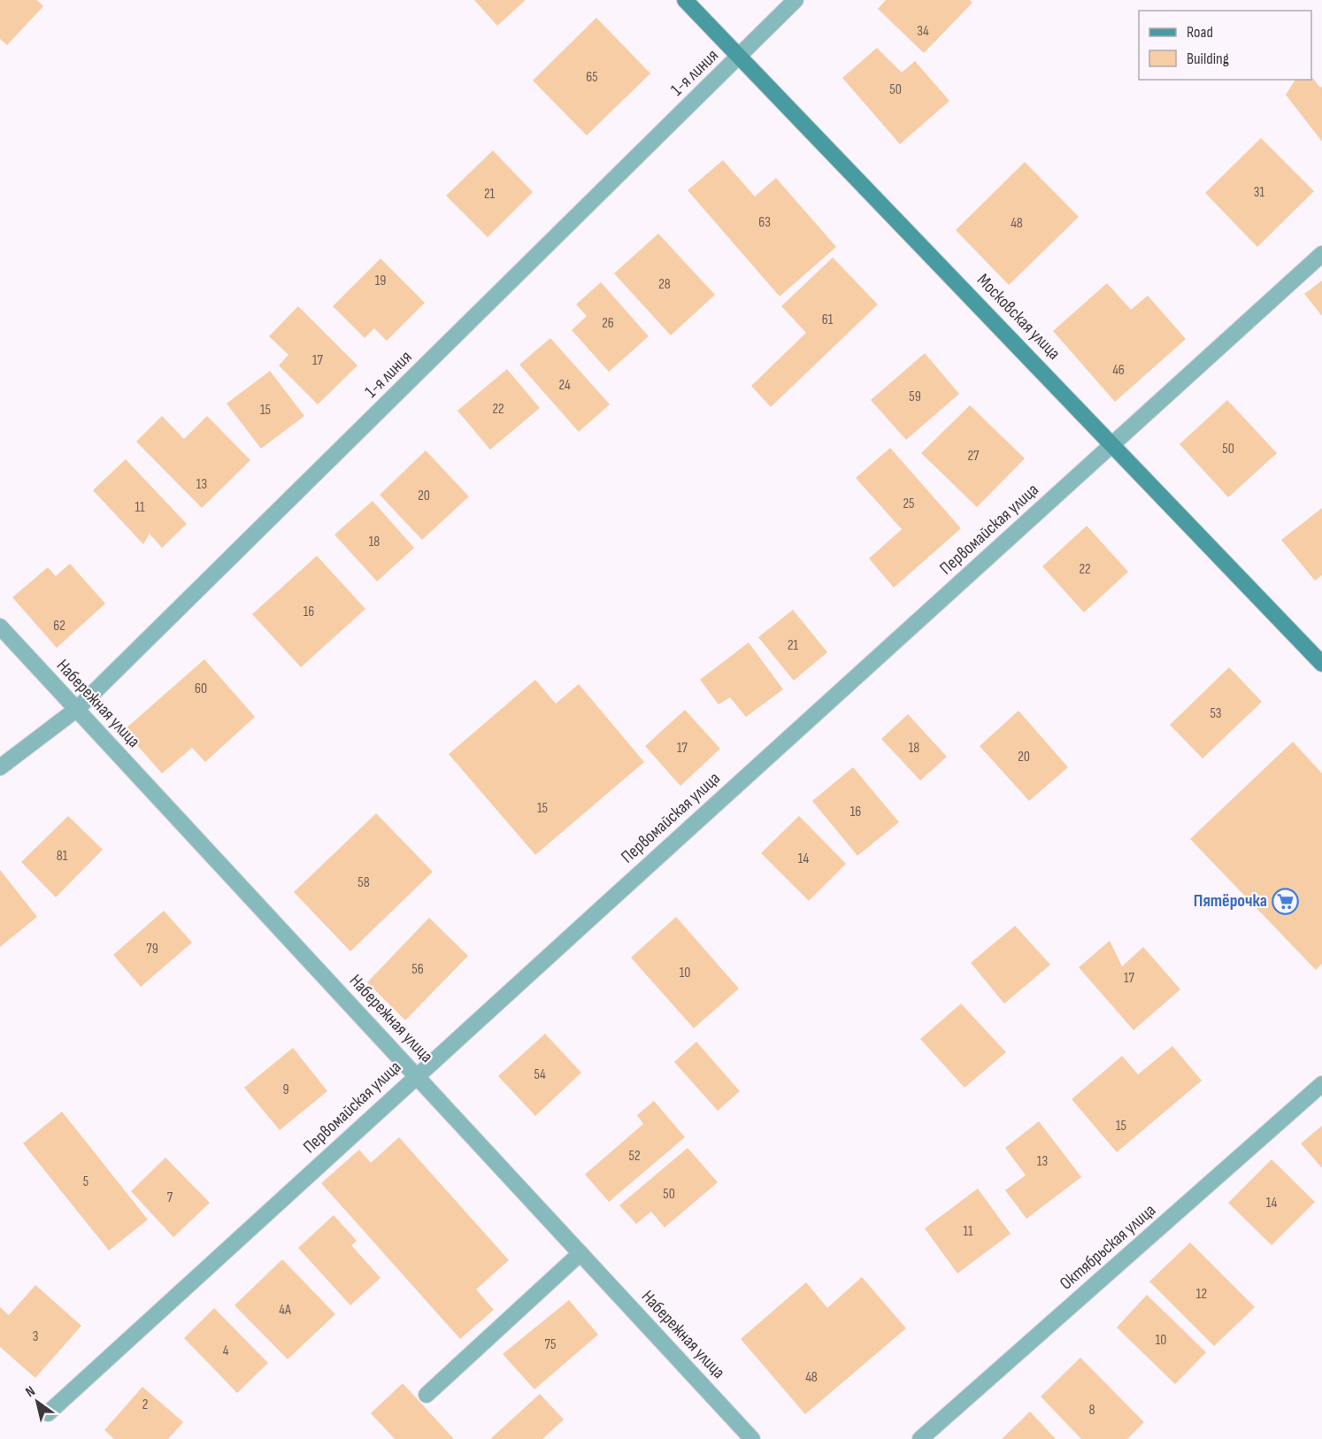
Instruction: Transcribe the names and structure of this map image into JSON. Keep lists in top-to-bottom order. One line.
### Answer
{"streets":{"street":["1-я линия","Московская улица","Первомайская улица","Набережная улица","Октябрьская улица"]},"crossings":[["1-я линия","Московская улица"],["1-я линия","Набережная улица"],["Московская улица","Первомайская улица"],["Первомайская улица","Набережная улица"]],"places":{"supermarket":["Пятёрочка"]},"house_numbers":["34","65","50","31","21","63","48","19","28","61","26","17","46","24","59","22","15","50","27","13","20","25","11","18","22","16","62","21","60","53","17","18","20","15","16","81","14","58","79","56","10","17","54","9","15","52","13","5","50","7","14","11","12","4А","3","10","75","4","48","2","8"],"legend":["Road","Building"],"north":"top left"}
